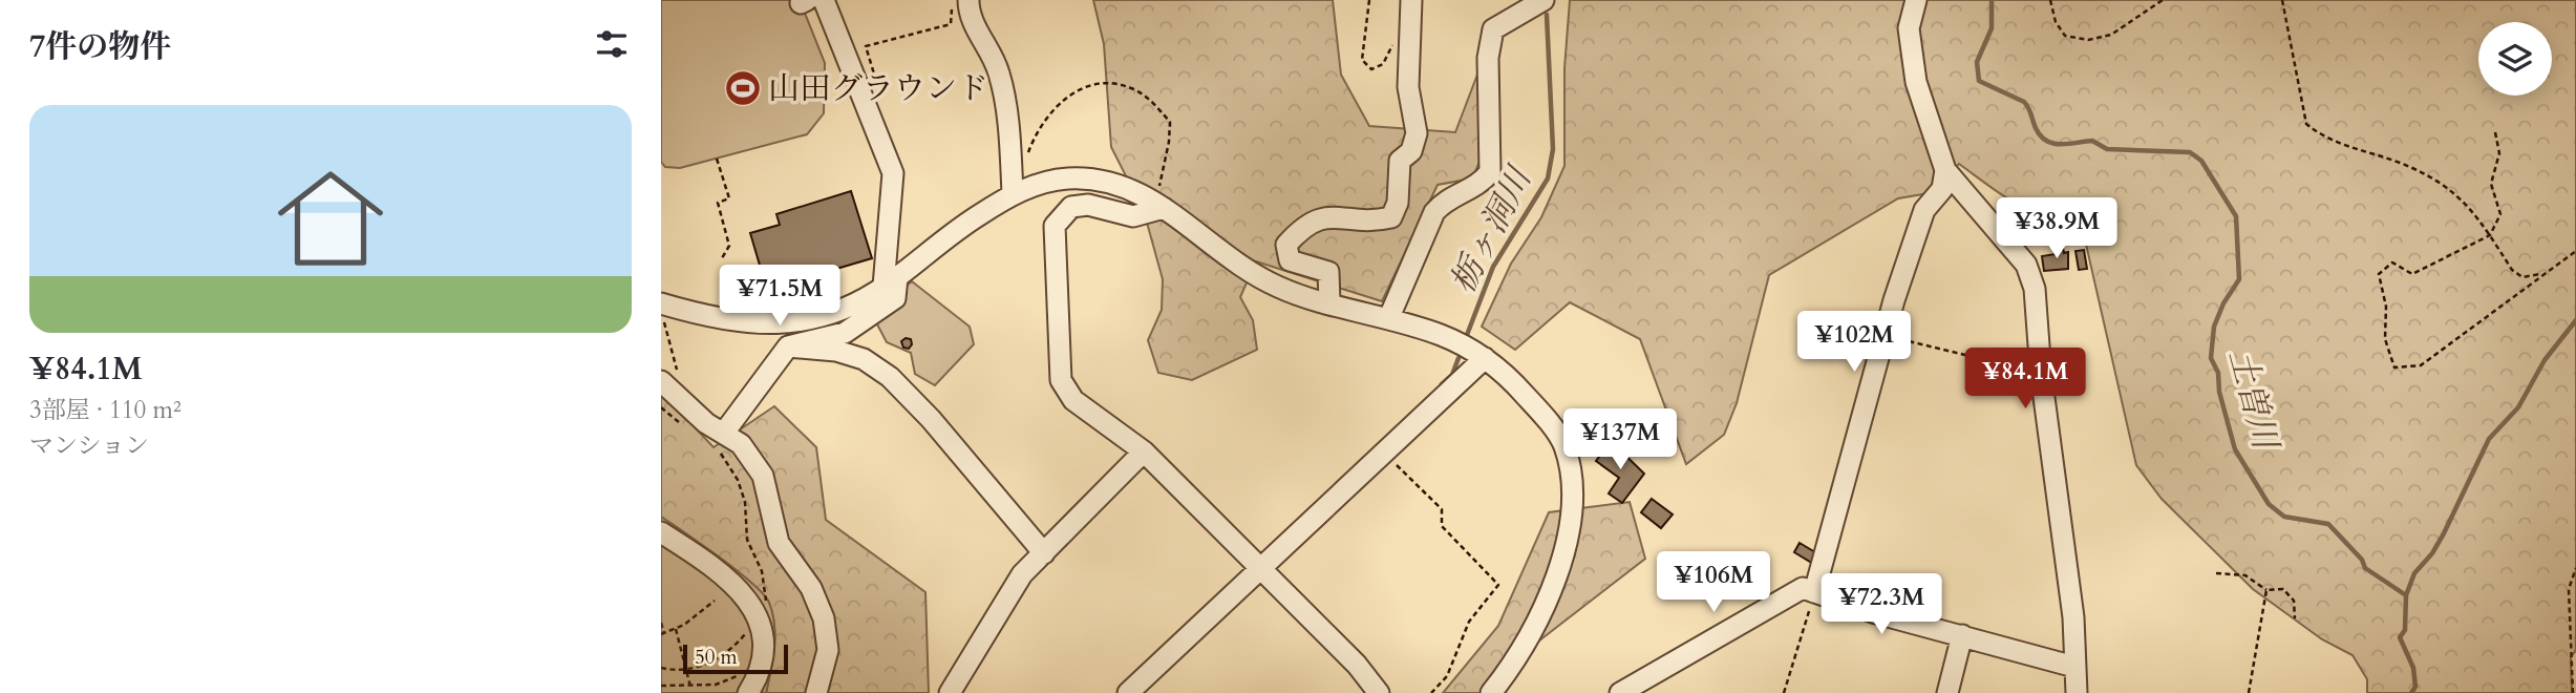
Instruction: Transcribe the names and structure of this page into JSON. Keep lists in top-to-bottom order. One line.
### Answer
{"water":["栃ヶ洞川","土曽川"],"places":{"sports":["山田グラウンド"]},"scale_bar":"50 m","page":{"heading":"7件の物件","list":[{"name":"¥84.1M","note":"3部屋 · 110 m² · マンション"}],"price":["¥38.9M","¥71.5M","¥102M","¥84.1M","¥137M","¥106M","¥72.3M"],"scale":"50 m"}}
